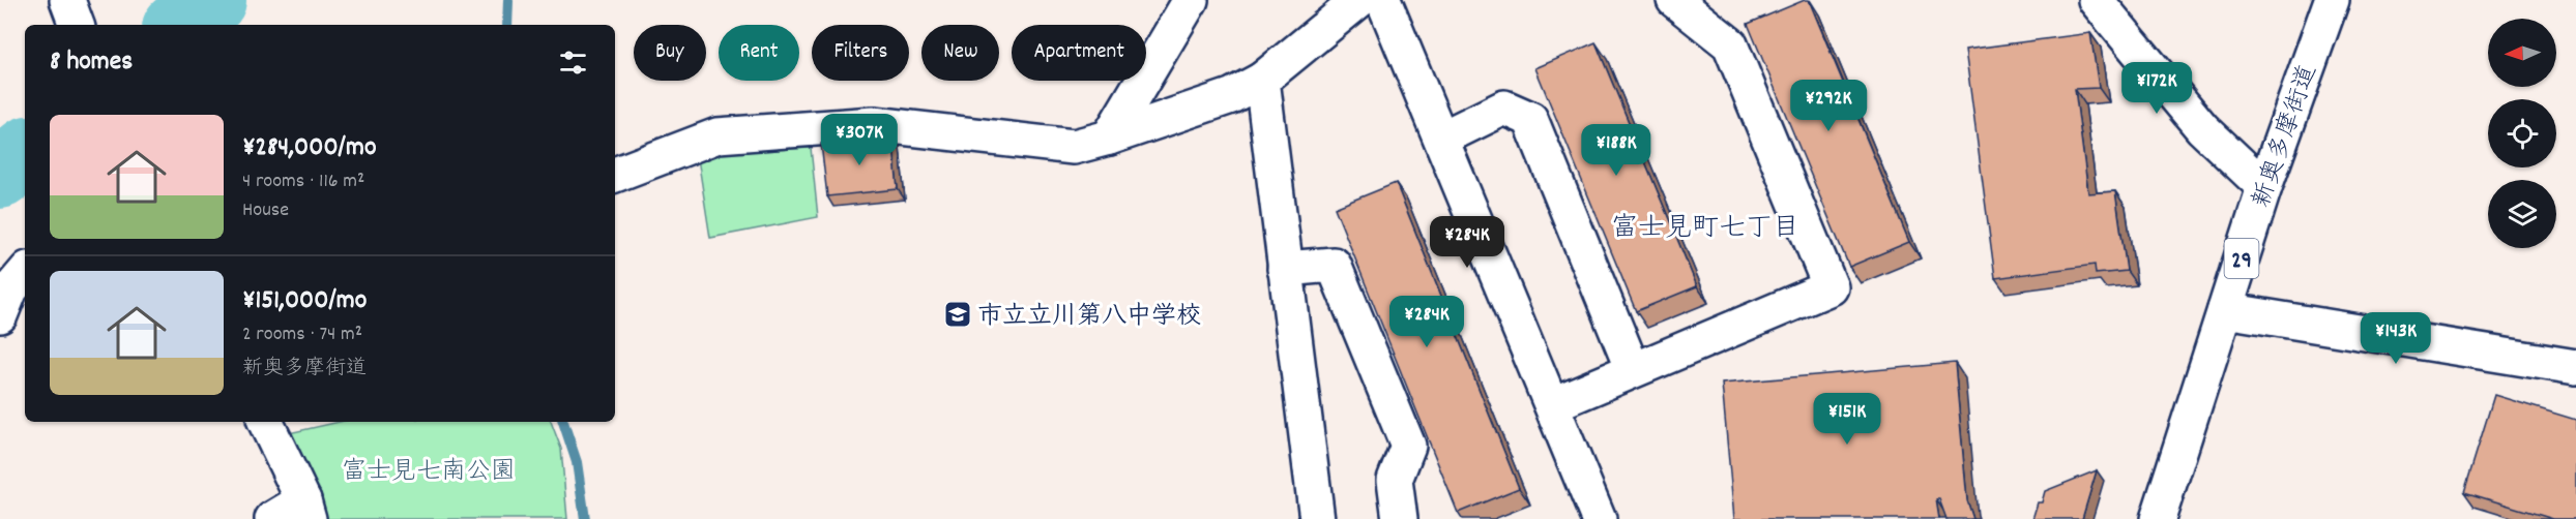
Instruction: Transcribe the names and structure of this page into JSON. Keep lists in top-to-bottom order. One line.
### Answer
{"streets":{"street":["新奥多摩街道","29"]},"districts":["富士見町七丁目"],"parks":["富士見七南公園"],"places":{"school or university":["市立立川第八中学校"]},"north":"left","page":{"chip":["Buy","Rent","Filters","New","Apartment"],"heading":"8 homes","price":["¥172K","¥292K","¥307K","¥188K","¥284K","¥284K","¥143K","¥151K"],"list":[{"name":"¥284,000/mo","note":"4 rooms · 116 m² · House"},{"name":"¥151,000/mo","note":"2 rooms · 74 m² · 新奥多摩街道"}]}}
